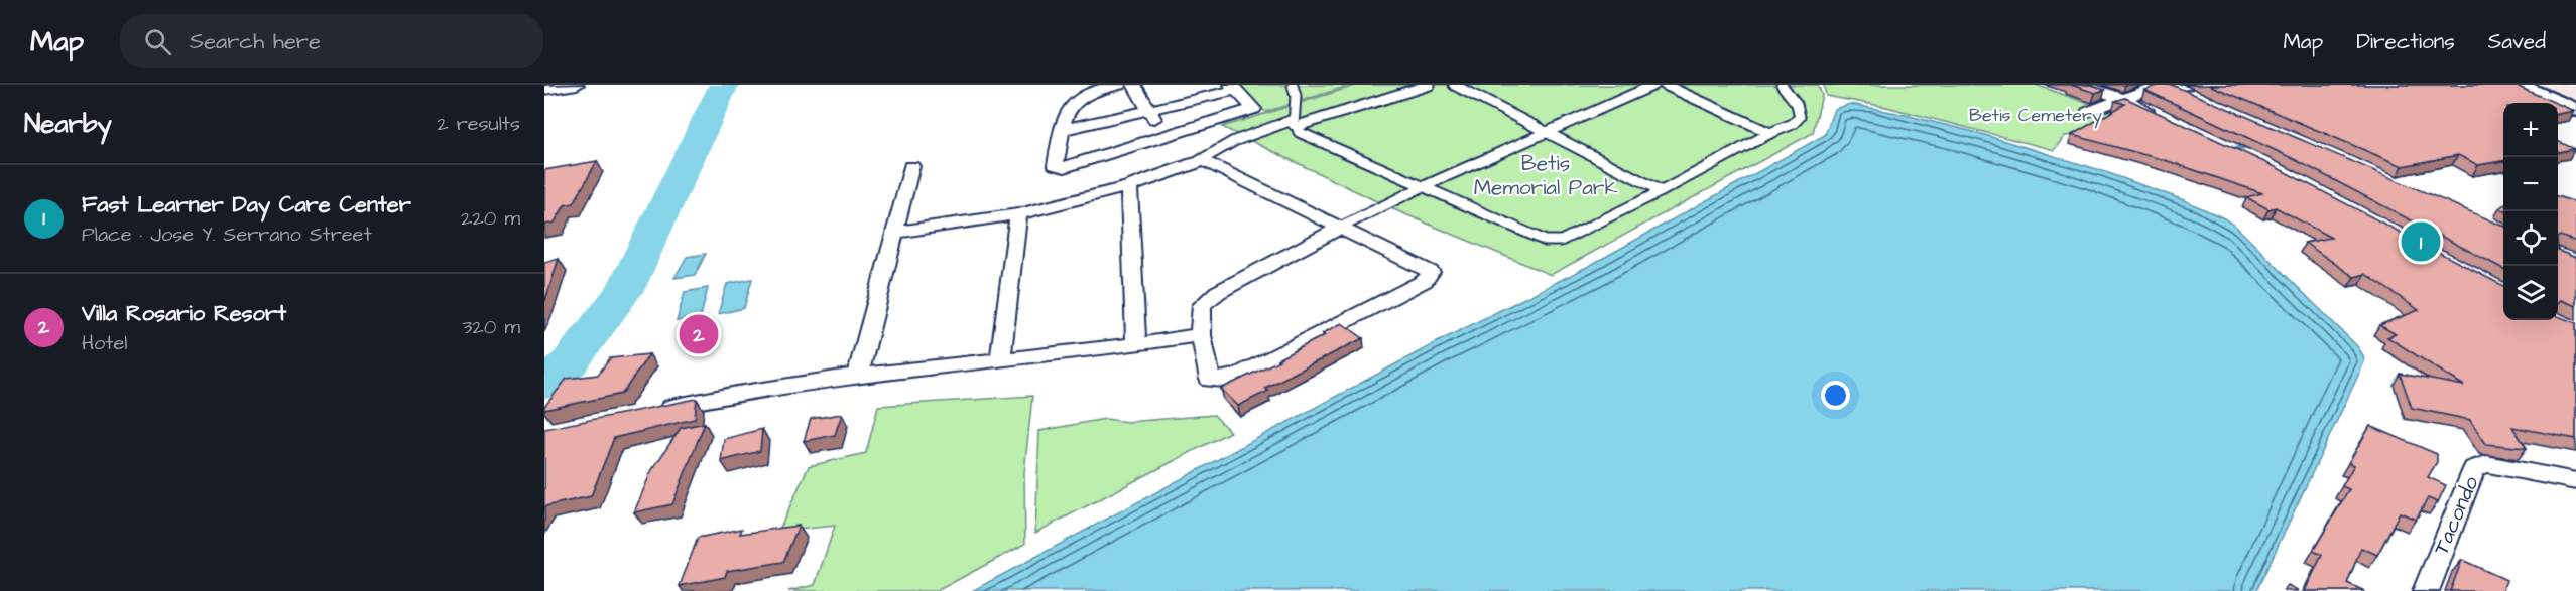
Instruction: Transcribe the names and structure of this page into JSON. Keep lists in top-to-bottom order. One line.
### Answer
{"streets":{"street":["Tacondo"]},"parks":["Betis Cemetery","Betis Memorial Park"],"page":{"header":"Map","search":"Search here","nav":["Map","Directions","Saved"],"heading":["Nearby","2 results"],"map_buttons":["+","−"],"list":[{"mark":"1","name":"Fast Learner Day Care Center","note":"Place · Jose Y. Serrano Street","value":"220 m"},{"mark":"2","name":"Villa Rosario Resort","note":"Hotel","value":"320 m"}],"pins":["1","2"]}}
